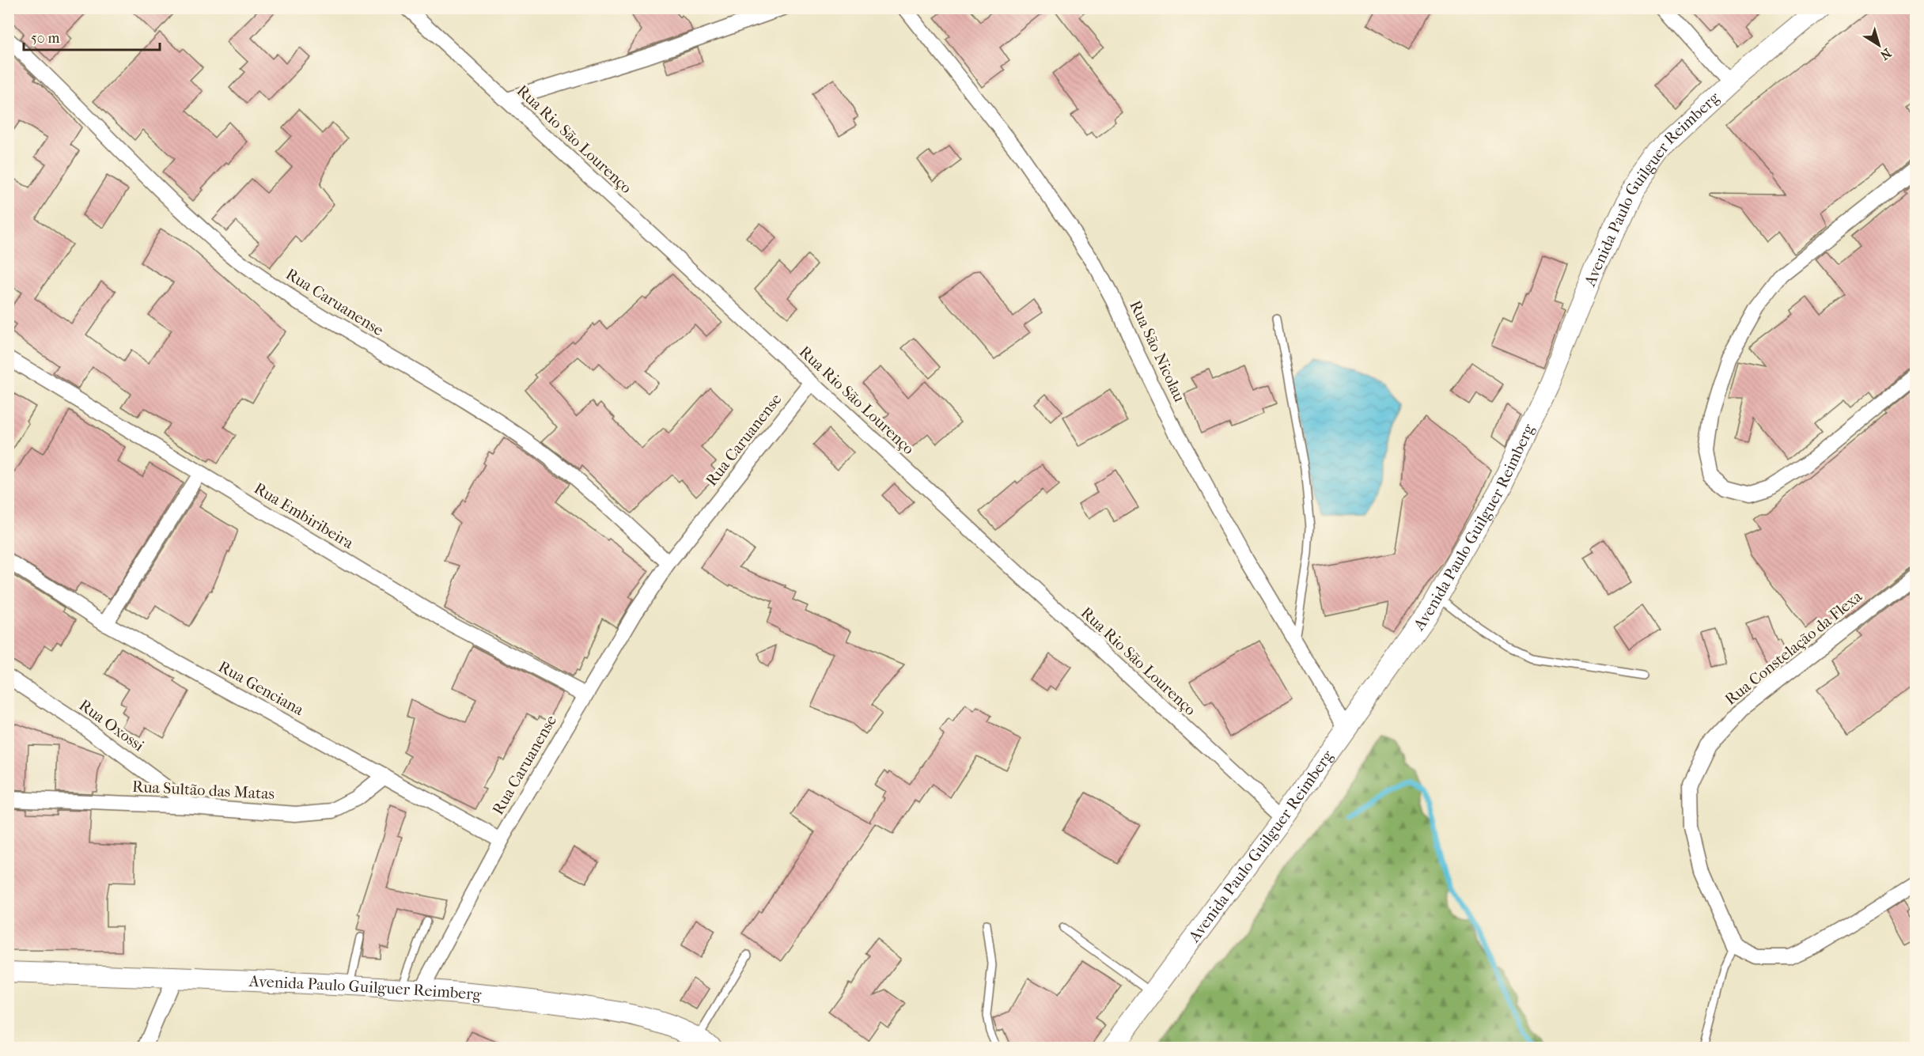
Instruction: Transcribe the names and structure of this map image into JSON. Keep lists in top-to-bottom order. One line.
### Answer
{"streets":{"main road":["Avenida Paulo Guilguer Reimberg"],"street":["Rua Rio São Lourenço","Rua Caruanense","Rua São Nicolau","Rua Embiribeira","Rua Constelação da Flexa","Rua Genciana","Rua Oxossi","Rua Sultão das Matas"]},"crossings":[["Rua Rio São Lourenço","Avenida Paulo Guilguer Reimberg"],["Rua Rio São Lourenço","Rua Caruanense"],["Avenida Paulo Guilguer Reimberg","Rua Caruanense"],["Avenida Paulo Guilguer Reimberg","Rua São Nicolau"],["Rua Caruanense","Rua Embiribeira"],["Rua Caruanense","Rua Genciana"],["Rua Genciana","Rua Sultão das Matas"],["Rua Oxossi","Rua Sultão das Matas"]],"scale_bar":"50 m","north":"bottom right"}
